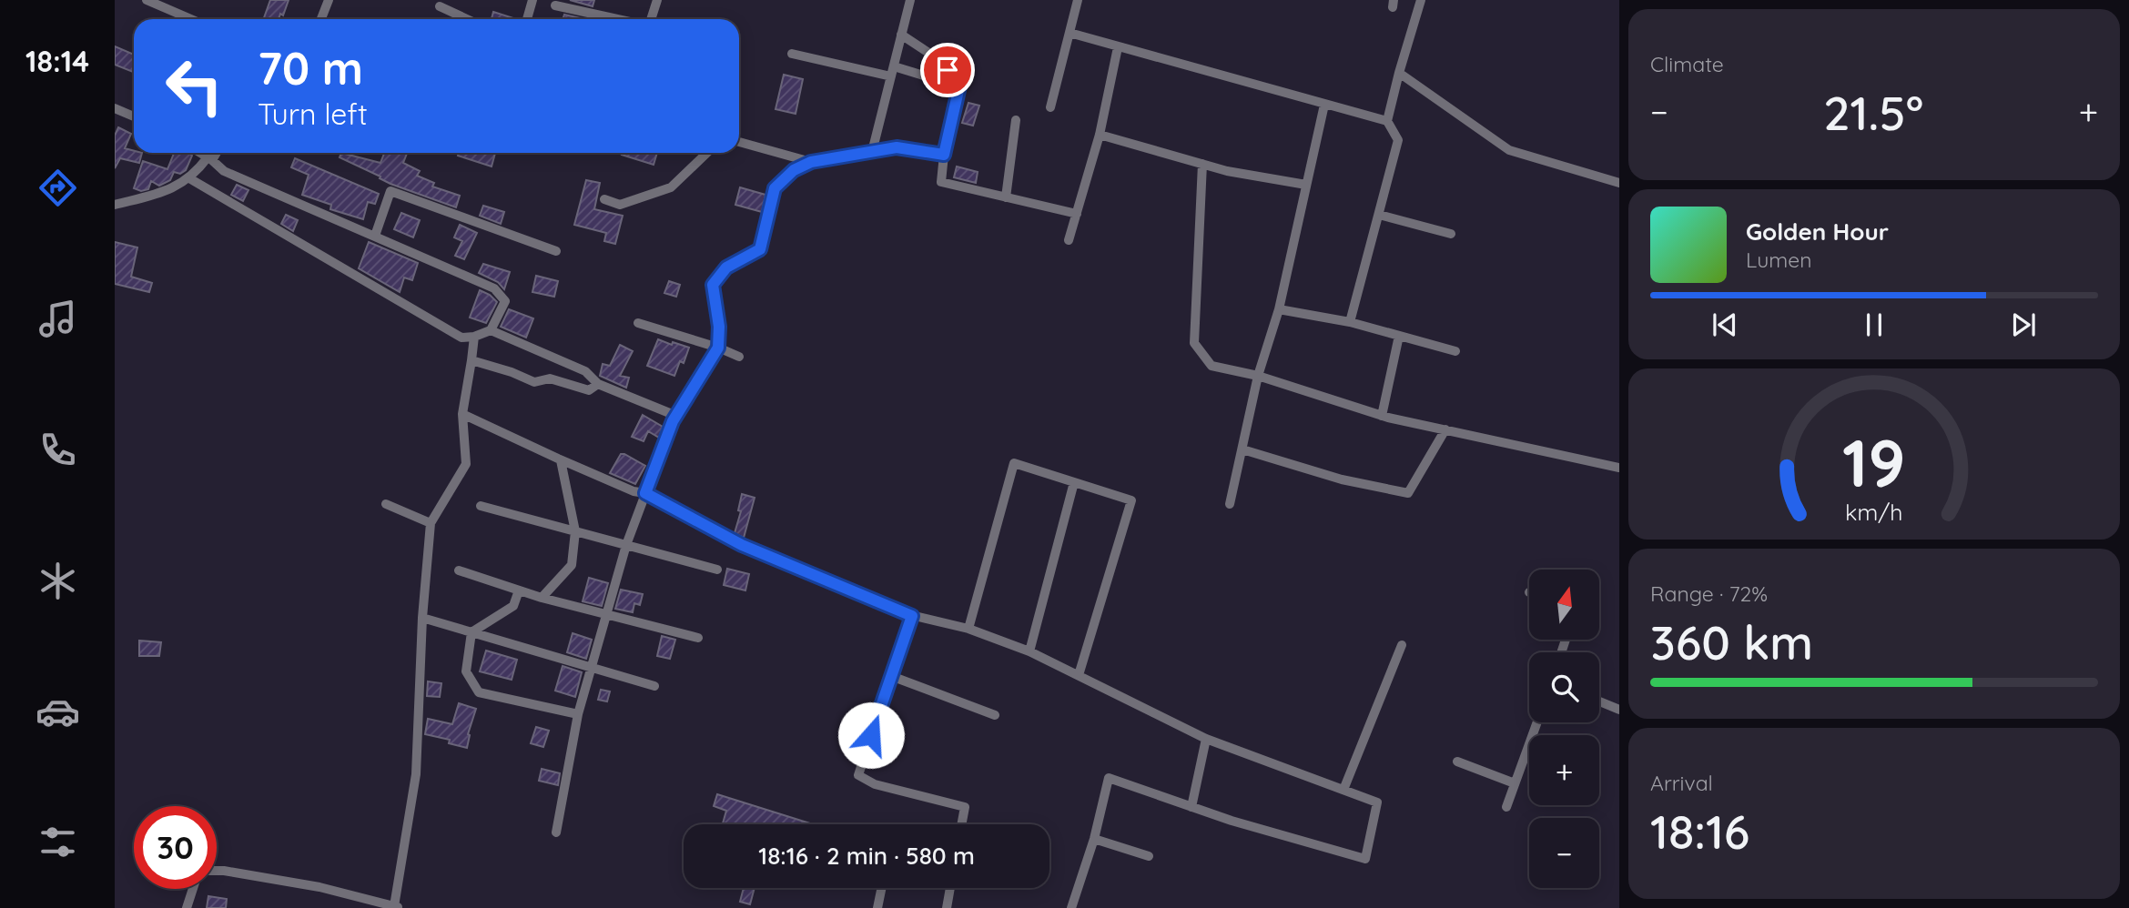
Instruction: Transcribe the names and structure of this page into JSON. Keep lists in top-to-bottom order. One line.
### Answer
{"north":"top","page":{"tabs":"18:14","tile":["Climate",["Range · 72%","360 km"],["Arrival","18:16"]],"turn":["70 m","Turn left"],"heat":["−","21.5°","+"],"song":["Golden Hour","Lumen"],"map_buttons":["+","−"],"limit":"30","trip":"18:16 · 2 min · 580 m","gauge":["19","km/h"]}}
